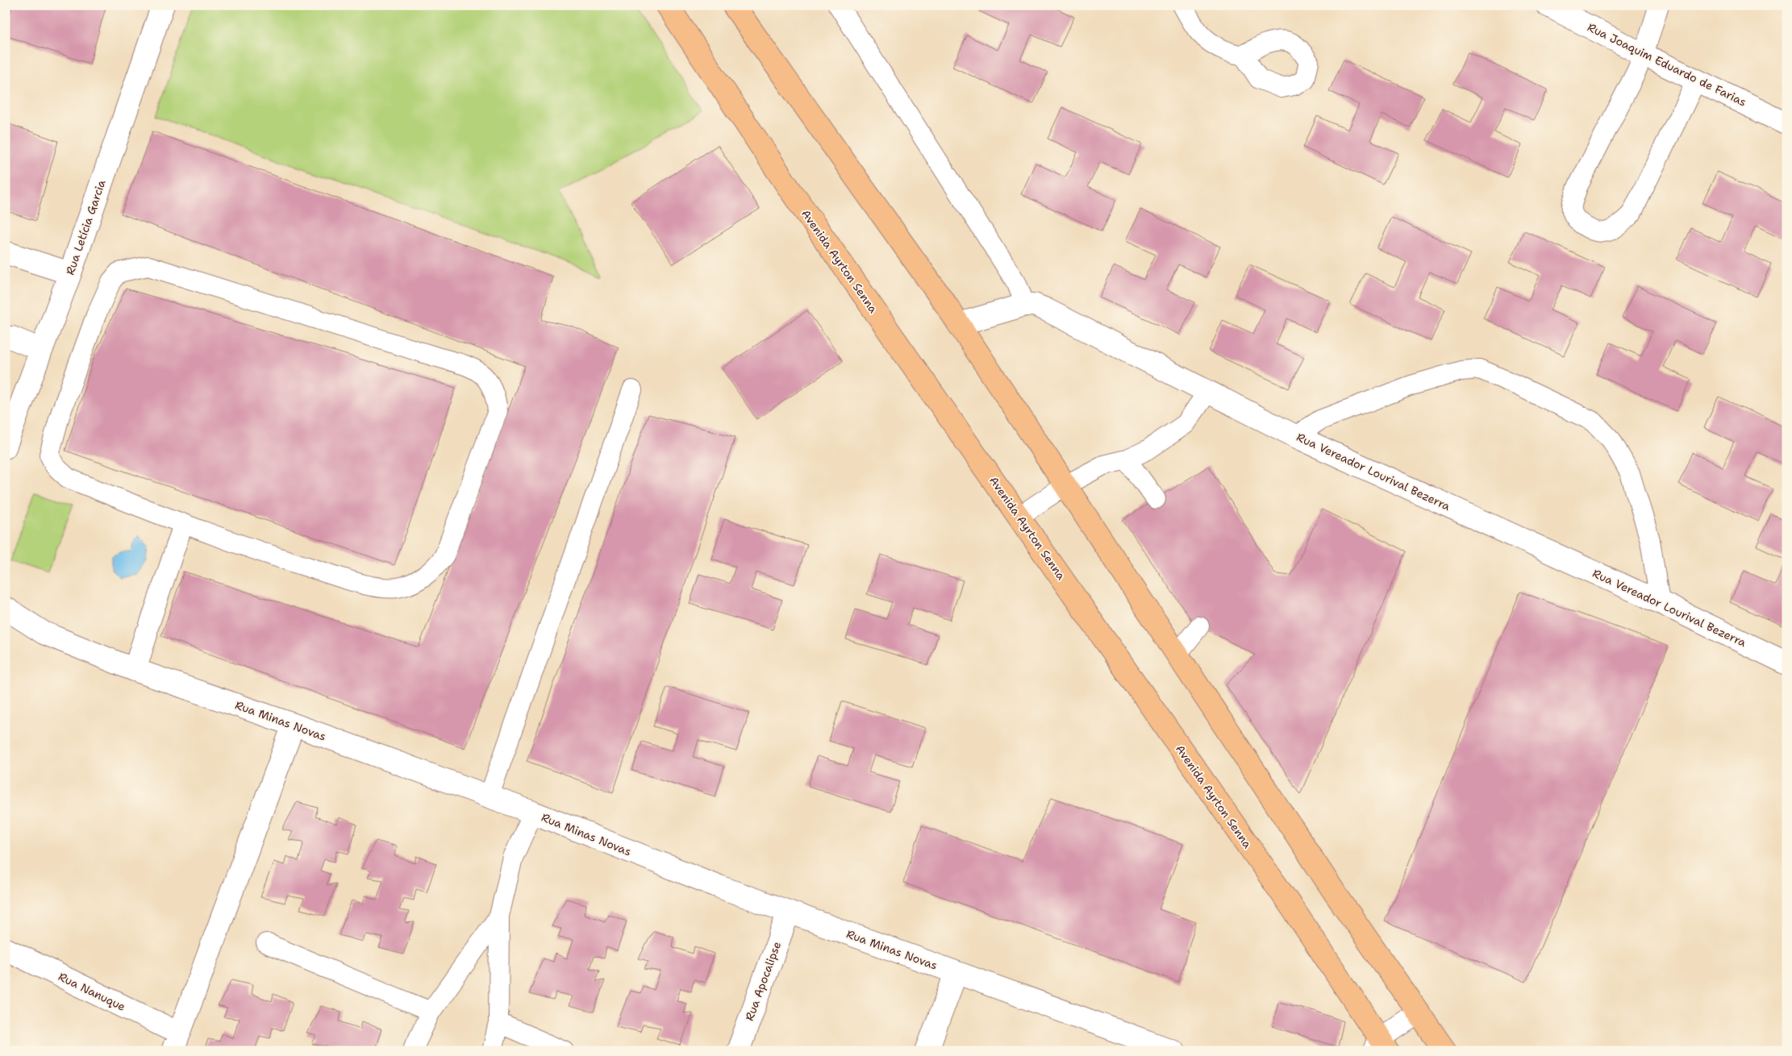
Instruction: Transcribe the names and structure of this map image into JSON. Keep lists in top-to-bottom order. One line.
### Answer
{"streets":{"main road":["Avenida Ayrton Senna"],"street":["Rua Joaquim Eduardo de Farias","Rua Letícia Garcia","Rua Vereador Lourival Bezerra","Rua Minas Novas","Rua Apocalipse","Rua Nanuque"]},"crossings":[["Rua Minas Novas","Rua Apocalipse"]]}
